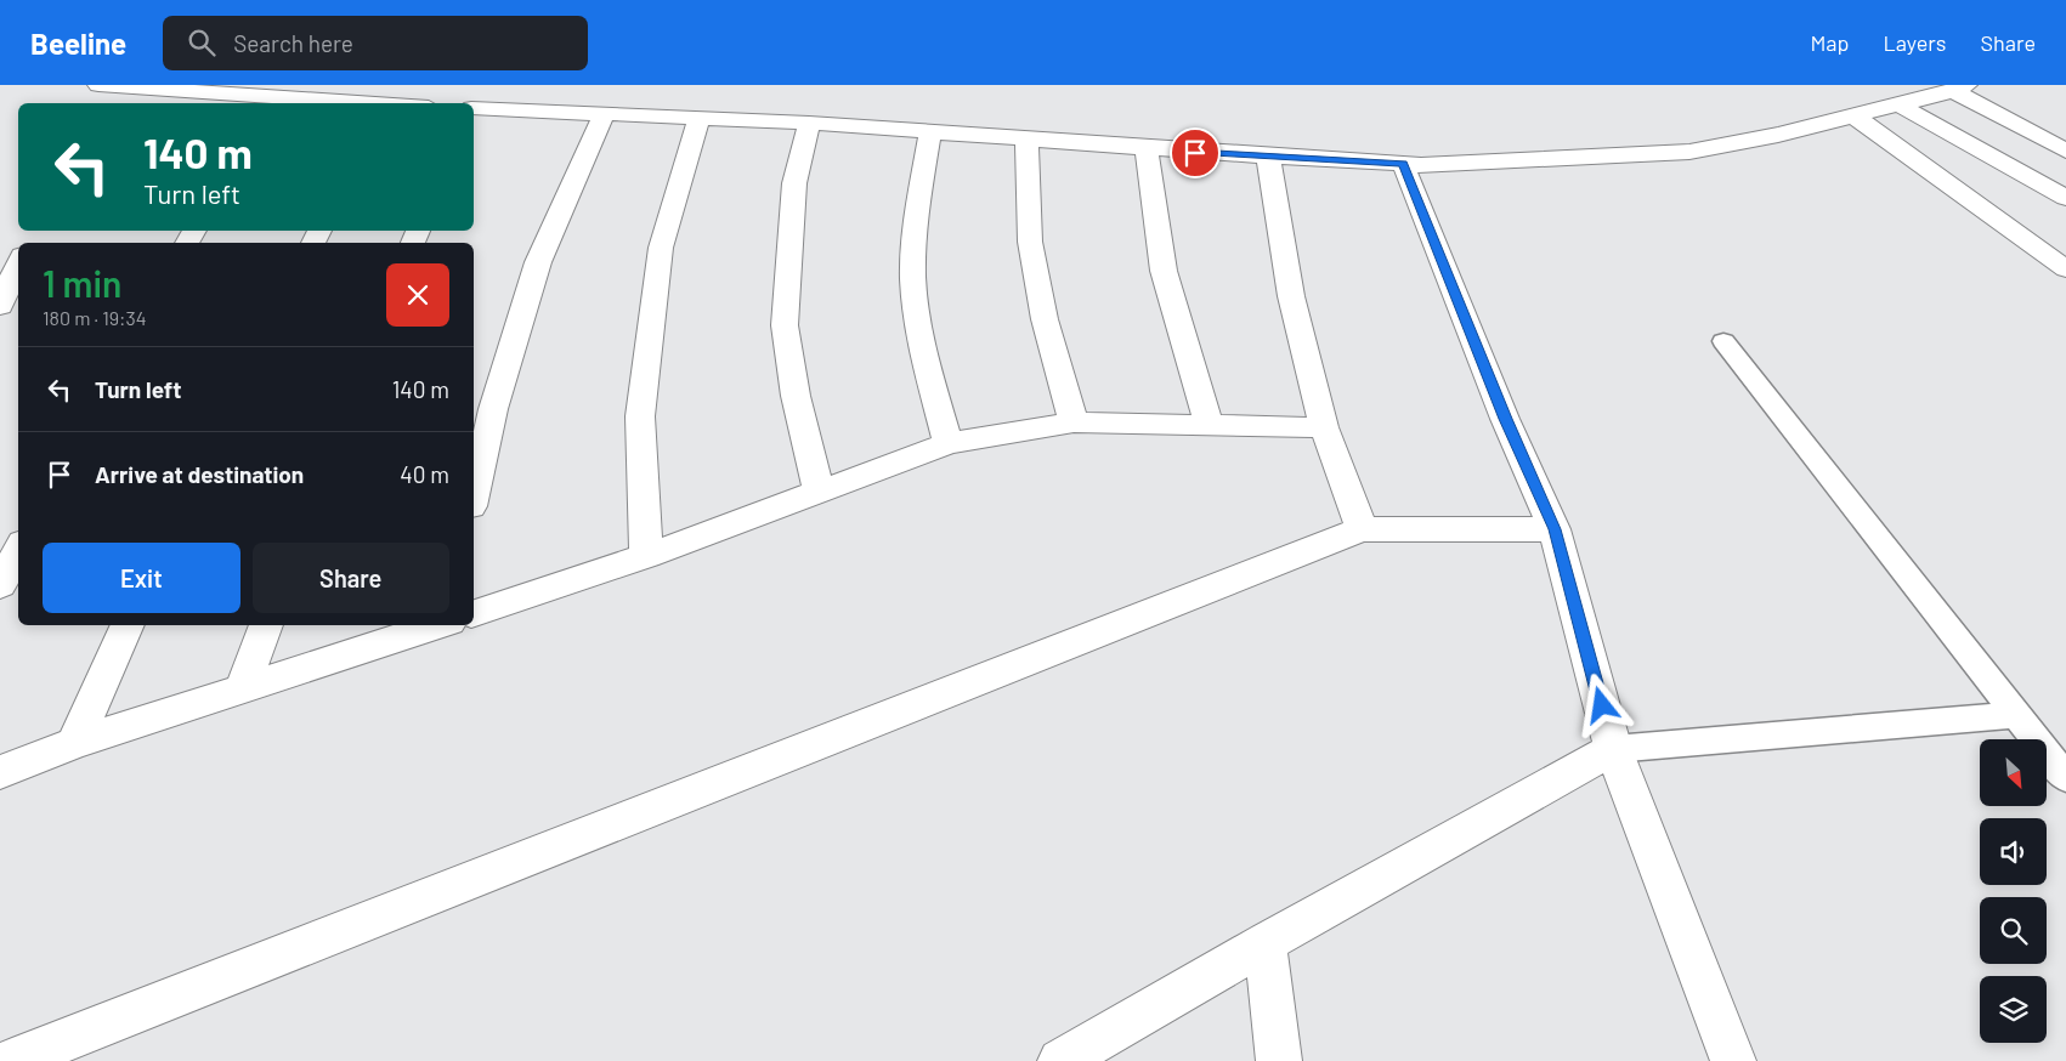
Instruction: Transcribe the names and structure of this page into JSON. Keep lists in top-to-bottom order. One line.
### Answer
{"north":"bottom right","page":{"header":"Beeline","search":"Search here","nav":["Map","Layers","Share"],"turn":["140 m","Turn left"],"heading":["1 min","180 m · 19:34"],"list":[{"name":"Turn left","value":"140 m"},{"name":"Arrive at destination","value":"40 m"}],"buttons":["Exit","Share"]}}
